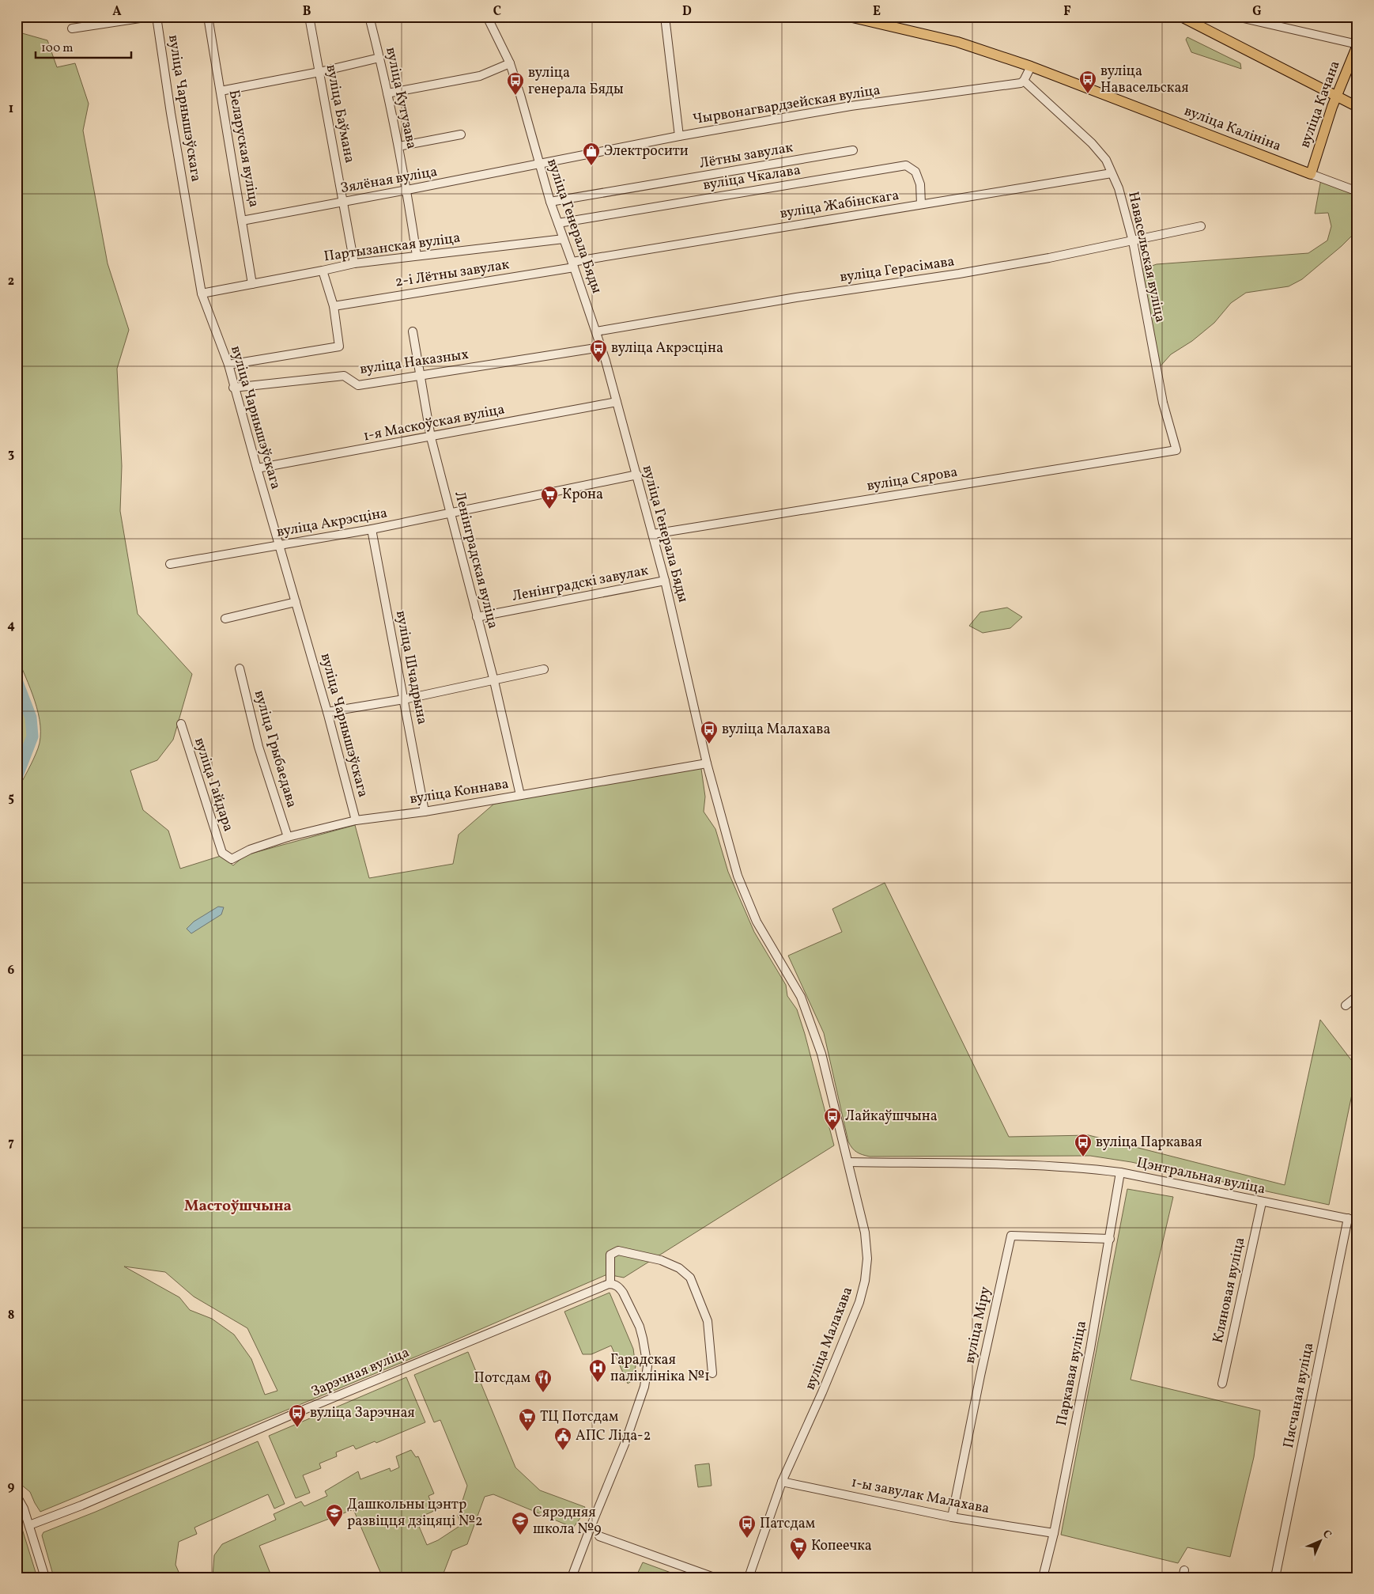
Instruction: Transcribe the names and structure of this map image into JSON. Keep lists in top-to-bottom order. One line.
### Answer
{"streets":{"main road":["вуліца Качана","вуліца Калініна"],"street":["вуліца Кутузава","Чырвонагвардзейская вуліца","вуліца Чарнышэўскага","вуліца Баўмана","Беларуская вуліца","Лётны завулак","вуліца Чкалава","Зялёная вуліца","вуліца Жабінскага","вуліца Генерала Бяды","Партызанская вуліца","Навасельская вуліца","вуліца Герасімава","2-і Лётны завулак","вуліца Наказных","1-я Маскоўская вуліца","вуліца Сярова","вуліца Акрэсціна","Ленінградская вуліца","Ленінградскі завулак","вуліца Шчадрына","вуліца Грыбаедава","вуліца Гайдара","вуліца Коннава","Цэнтральная вуліца","Кляновая вуліца","вуліца Міру","вуліца Малахава","Зарэчная вуліца","Паркавая вуліца","Пясчаная вуліца","1-ы завулак Малахава"]},"crossings":[["вуліца Кутузава","Зялёная вуліца"],["вуліца Кутузава","Партызанская вуліца"],["вуліца Качана","вуліца Калініна"],["Чырвонагвардзейская вуліца","Зялёная вуліца"],["Чырвонагвардзейская вуліца","вуліца Генерала Бяды"],["Чырвонагвардзейская вуліца","Навасельская вуліца"],["вуліца Чарнышэўскага","Партызанская вуліца"],["вуліца Чарнышэўскага","вуліца Наказных"],["вуліца Чарнышэўскага","1-я Маскоўская вуліца"],["вуліца Чарнышэўскага","вуліца Акрэсціна"],["вуліца Чарнышэўскага","вуліца Коннава"],["вуліца Баўмана","Зялёная вуліца"],["вуліца Баўмана","Партызанская вуліца"],["Беларуская вуліца","Зялёная вуліца"],["Беларуская вуліца","Партызанская вуліца"],["Лётны завулак","вуліца Генерала Бяды"],["вуліца Чкалава","вуліца Жабінскага"],["вуліца Чкалава","вуліца Генерала Бяды"],["Зялёная вуліца","вуліца Генерала Бяды"],["вуліца Жабінскага","вуліца Генерала Бяды"],["вуліца Жабінскага","Навасельская вуліца"],["вуліца Жабінскага","2-і Лётны завулак"],["вуліца Генерала Бяды","Партызанская вуліца"],["вуліца Генерала Бяды","вуліца Герасімава"],["вуліца Генерала Бяды","2-і Лётны завулак"],["вуліца Генерала Бяды","вуліца Наказных"],["вуліца Генерала Бяды","1-я Маскоўская вуліца"],["вуліца Генерала Бяды","вуліца Сярова"],["вуліца Генерала Бяды","вуліца Акрэсціна"],["вуліца Генерала Бяды","Ленінградскі завулак"],["вуліца Генерала Бяды","вуліца Коннава"],["вуліца Генерала Бяды","вуліца Малахава"],["Навасельская вуліца","вуліца Герасімава"],["Навасельская вуліца","вуліца Сярова"],["вуліца Наказных","Ленінградская вуліца"],["1-я Маскоўская вуліца","Ленінградская вуліца"],["вуліца Акрэсціна","Ленінградская вуліца"],["вуліца Акрэсціна","вуліца Шчадрына"],["Ленінградская вуліца","Ленінградскі завулак"],["Ленінградская вуліца","вуліца Коннава"],["вуліца Шчадрына","вуліца Коннава"],["вуліца Грыбаедава","вуліца Коннава"],["вуліца Гайдара","вуліца Коннава"],["Цэнтральная вуліца","Кляновая вуліца"],["Цэнтральная вуліца","вуліца Малахава"],["Цэнтральная вуліца","Паркавая вуліца"],["Цэнтральная вуліца","Пясчаная вуліца"],["вуліца Міру","Паркавая вуліца"],["вуліца Міру","1-ы завулак Малахава"],["вуліца Малахава","1-ы завулак Малахава"],["Паркавая вуліца","1-ы завулак Малахава"]],"districts":["Мастоўшчына"],"places":{"bus stop":["вуліца Навасельская","вуліца генерала Бяды","вуліца Акрэсціна","вуліца Малахава","Лайкаўшчына","вуліца Паркавая","вуліца Зарэчная","Патсдам"],"shop":["Электросити"],"supermarket":["Крона","ТЦ Потсдам","Копеечка"],"hospital":["Гарадская паліклініка №1"],"restaurant":["Потсдам"],"public building":["АПС Ліда-2"],"school or university":["Дашкольны цэнтр развіцця дзіцяці №2","Сярэдняя школа №9"]},"scale_bar":"100 m","north":"top right","grid":{"columns":["A","B","C","D","E","F","G"],"rows":["1","2","3","4","5","6","7","8","9"]}}
